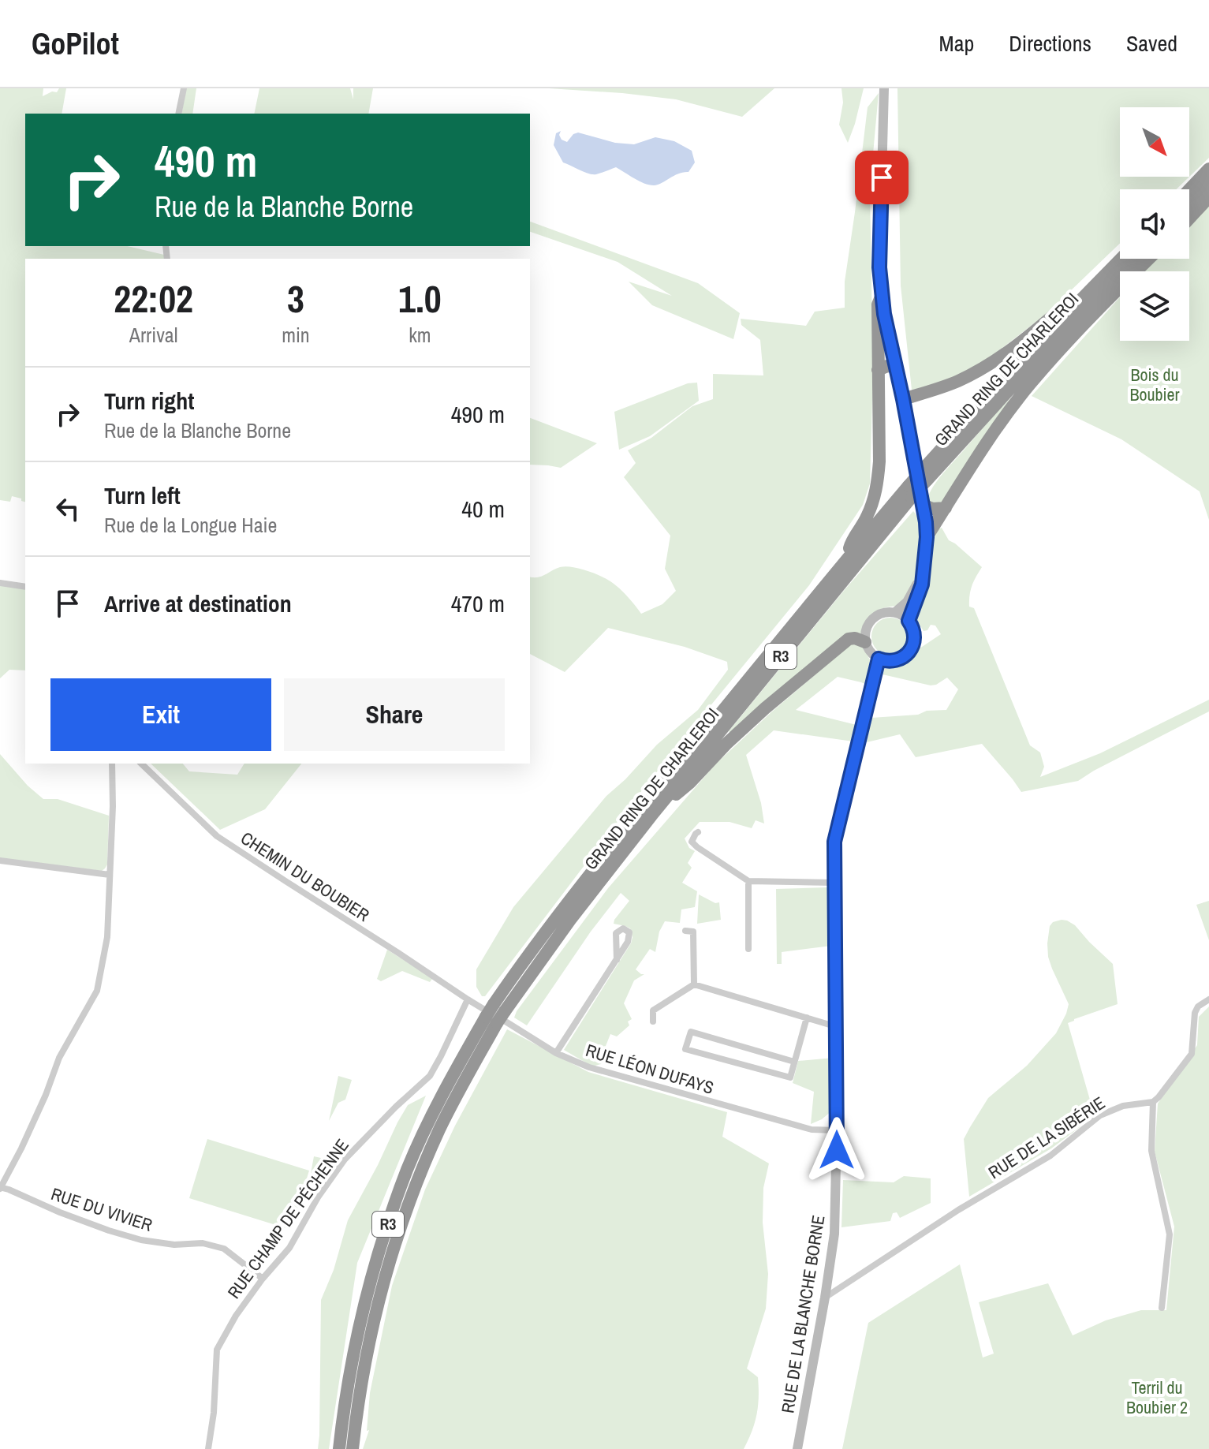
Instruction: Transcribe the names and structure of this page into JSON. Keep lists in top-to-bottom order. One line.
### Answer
{"streets":{"highway":["GRAND RING DE CHARLEROI","R3"],"street":["CHEMIN DU BOUBIER","RUE LÉON DUFAYS","RUE DE LA SIBÉRIE","RUE DU VIVIER","RUE CHAMP DE PÉCHENNE","RUE DE LA BLANCHE BORNE"]},"crossings":[["CHEMIN DU BOUBIER","RUE LÉON DUFAYS"],["CHEMIN DU BOUBIER","RUE CHAMP DE PÉCHENNE"],["RUE LÉON DUFAYS","RUE CHAMP DE PÉCHENNE"],["RUE LÉON DUFAYS","RUE DE LA BLANCHE BORNE"],["RUE DE LA SIBÉRIE","RUE DE LA BLANCHE BORNE"],["RUE DU VIVIER","RUE CHAMP DE PÉCHENNE"]],"parks":["Bois du Boubier","Terril du Boubier 2"],"north":"bottom right","page":{"header":"GoPilot","nav":["Map","Directions","Saved"],"turn":["490 m","Rue de la Blanche Borne"],"eta":["22:02","Arrival","3","min","1.0","km"],"list":[{"name":"Turn right","note":"Rue de la Blanche Borne","value":"490 m"},{"name":"Turn left","note":"Rue de la Longue Haie","value":"40 m"},{"name":"Arrive at destination","value":"470 m"}],"buttons":["Exit","Share"]}}
